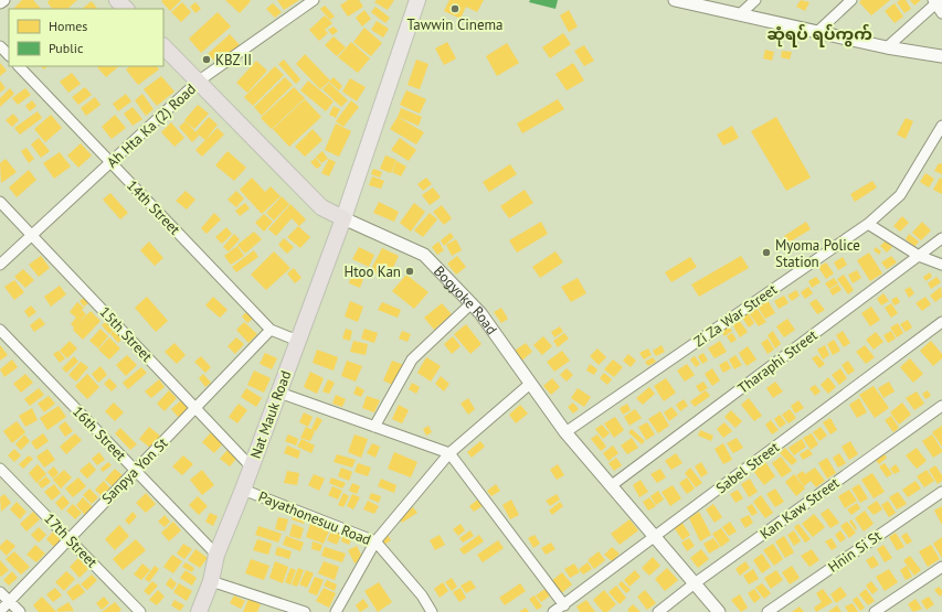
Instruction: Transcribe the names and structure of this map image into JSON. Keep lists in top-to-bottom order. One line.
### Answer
{"streets":{"highway":["Bogyoke Road","Nat Mauk Road"],"street":["Ah Hta Ka (2) Road","14th Street","Zi Za War Street","15th Street","Tharaphi Street","16th Street","Sabel Street","Sanpya Yon St","Kan Kaw Street","Payathonesuu Road","17th Street","Hnin Si St"]},"crossings":[["Ah Hta Ka (2) Road","14th Street"],["Ah Hta Ka (2) Road","Bogyoke Road"],["Ah Hta Ka (2) Road","15th Street"],["14th Street","Sanpya Yon St"],["Bogyoke Road","Zi Za War Street"],["Bogyoke Road","Tharaphi Street"],["Bogyoke Road","Nat Mauk Road"],["Bogyoke Road","Sabel Street"],["Bogyoke Road","Kan Kaw Street"],["15th Street","Nat Mauk Road"],["15th Street","Sanpya Yon St"],["Nat Mauk Road","16th Street"],["Nat Mauk Road","Payathonesuu Road"],["16th Street","Sanpya Yon St"],["Sanpya Yon St","17th Street"]],"districts":["ဆုံရပ် ရပ်ကွက်"],"places":["Tawwin Cinema","KBZ II","Myoma Police Station","Htoo Kan"],"legend":["Homes","Public"]}
